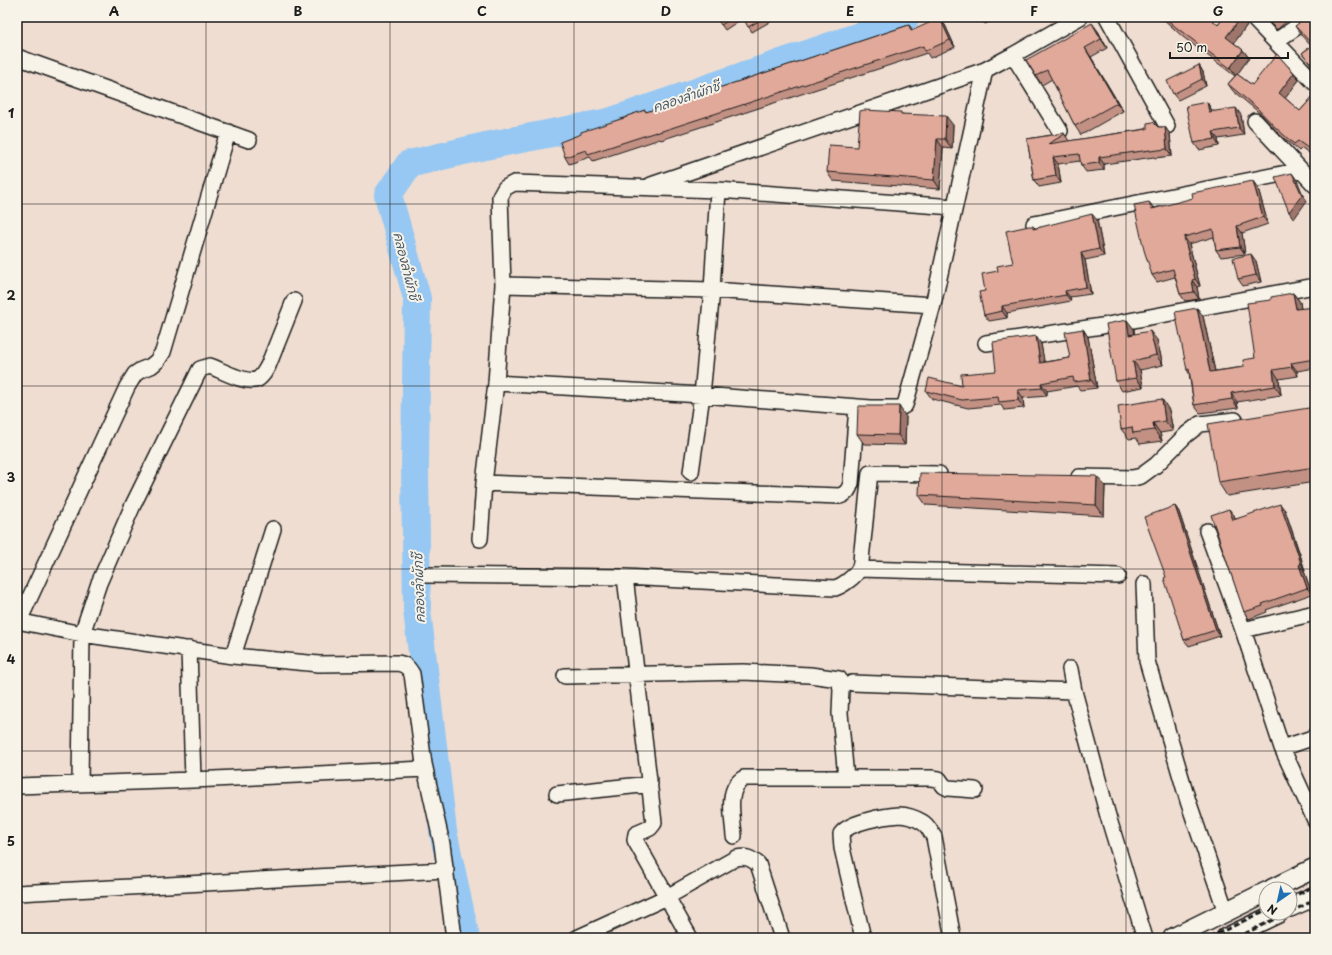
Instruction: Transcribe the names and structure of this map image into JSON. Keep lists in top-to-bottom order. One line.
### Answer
{"water":["คลองลำผักชี"],"scale_bar":"50 m","north":"bottom left","grid":{"columns":["A","B","C","D","E","F","G"],"rows":["1","2","3","4","5"]}}
